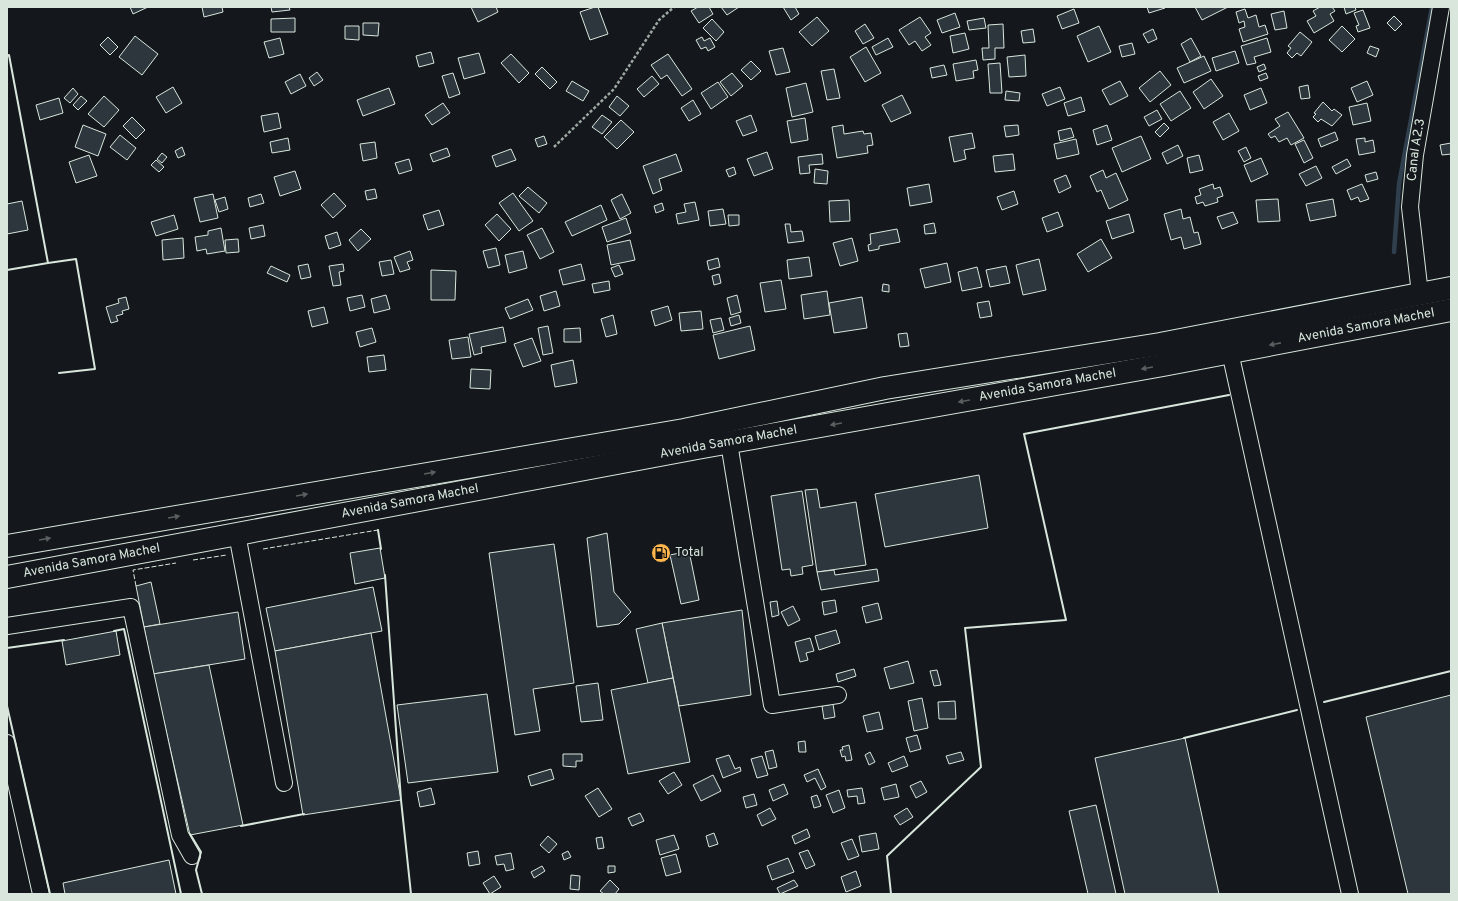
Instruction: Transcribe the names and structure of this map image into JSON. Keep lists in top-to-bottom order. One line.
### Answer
{"streets":{"highway":["Avenida Samora Machel"],"street":["Canal A2.3"]},"crossings":[["Canal A2.3","Avenida Samora Machel"]],"places":{"fuel station":["Total"]}}
